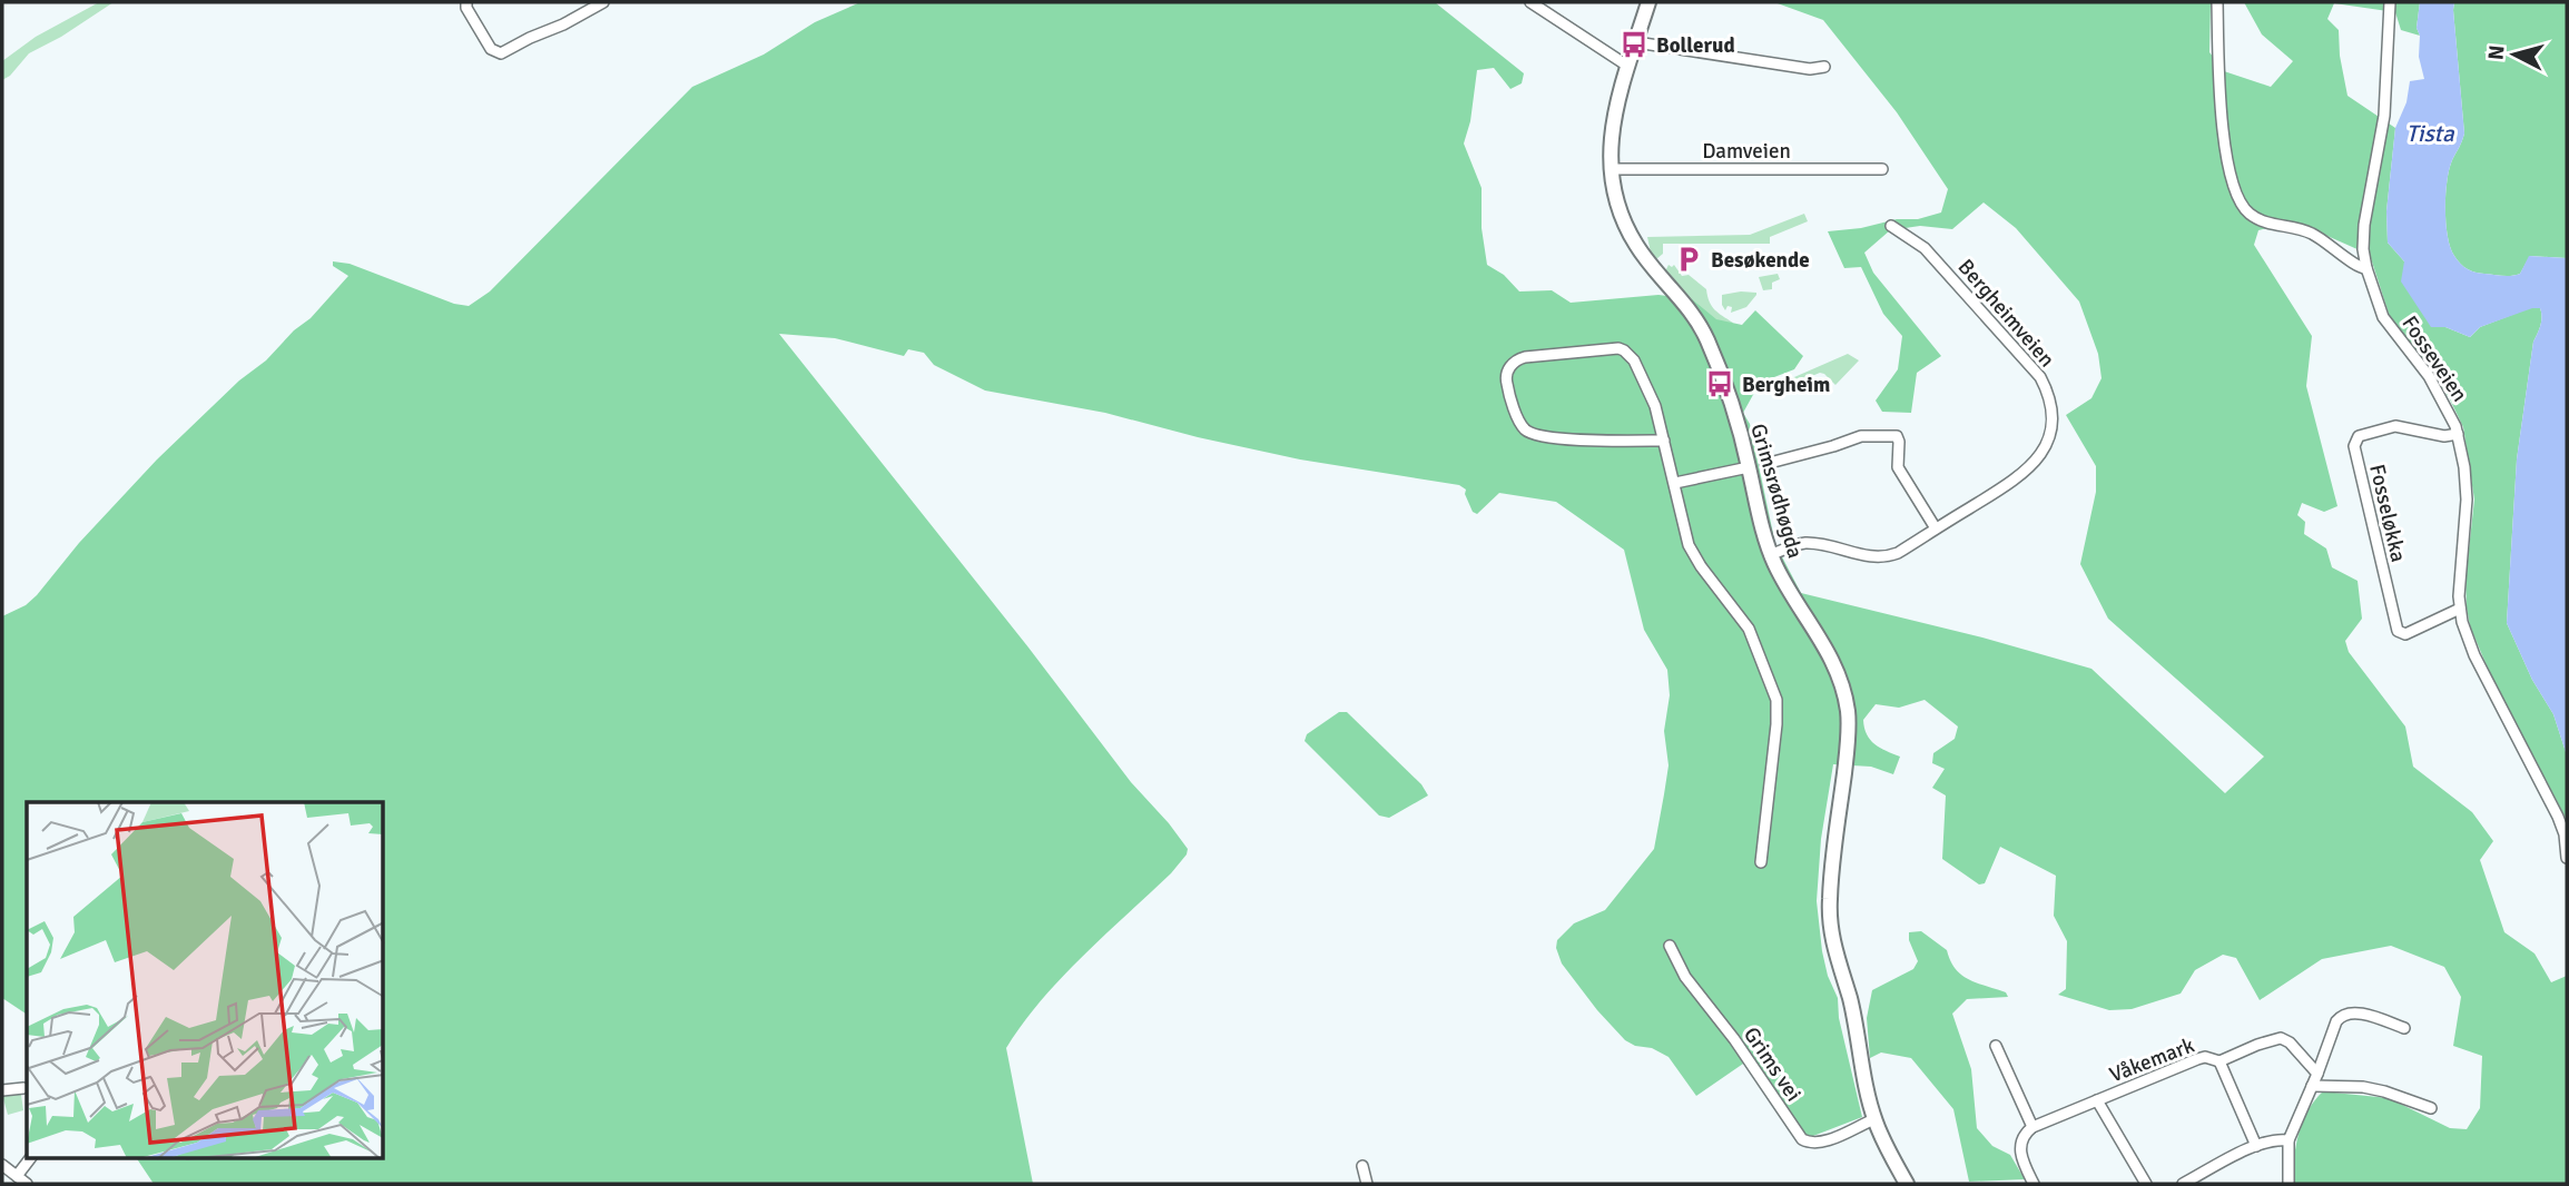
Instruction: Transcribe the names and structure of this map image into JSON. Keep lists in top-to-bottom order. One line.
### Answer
{"streets":{"main road":["Grimsrødhøgda"],"street":["Damveien","Bergheimveien","Fosseveien","Fosseløkka","Våkemark","Grims vei"]},"crossings":[["Damveien","Grimsrødhøgda"],["Bergheimveien","Grimsrødhøgda"],["Fosseveien","Fosseløkka"],["Grimsrødhøgda","Grims vei"]],"water":["Tista"],"places":{"bus stop":["Bollerud","Bergheim"],"parking":["Besøkende"]},"north":"left"}
